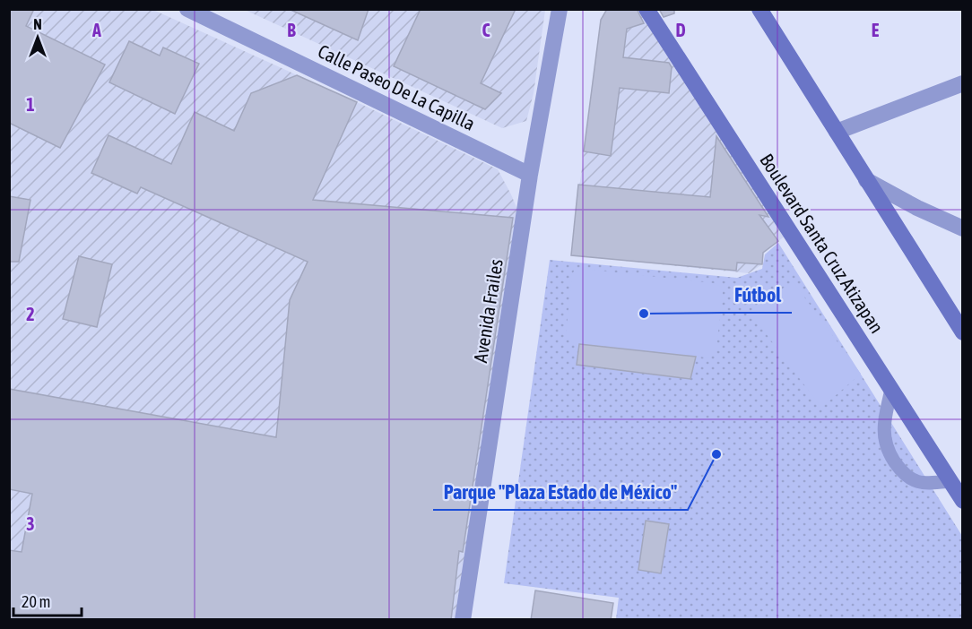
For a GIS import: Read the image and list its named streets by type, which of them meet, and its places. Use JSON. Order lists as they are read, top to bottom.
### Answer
{
  "streets": {
    "main road": ["Boulevard Santa Cruz Atizapan"],
    "street": ["Calle Paseo De La Capilla", "Avenida Frailes"]
  },
  "crossings": [
    ["Calle Paseo De La Capilla", "Avenida Frailes"]
  ],
  "places": ["Fútbol", "Parque \"Plaza Estado de México\""],
  "scale_bar": "20 m",
  "north": "top",
  "grid": {
    "columns": [
      "A",
      "B",
      "C",
      "D",
      "E"
    ],
    "rows": ["1", "2", "3"]
  }
}
